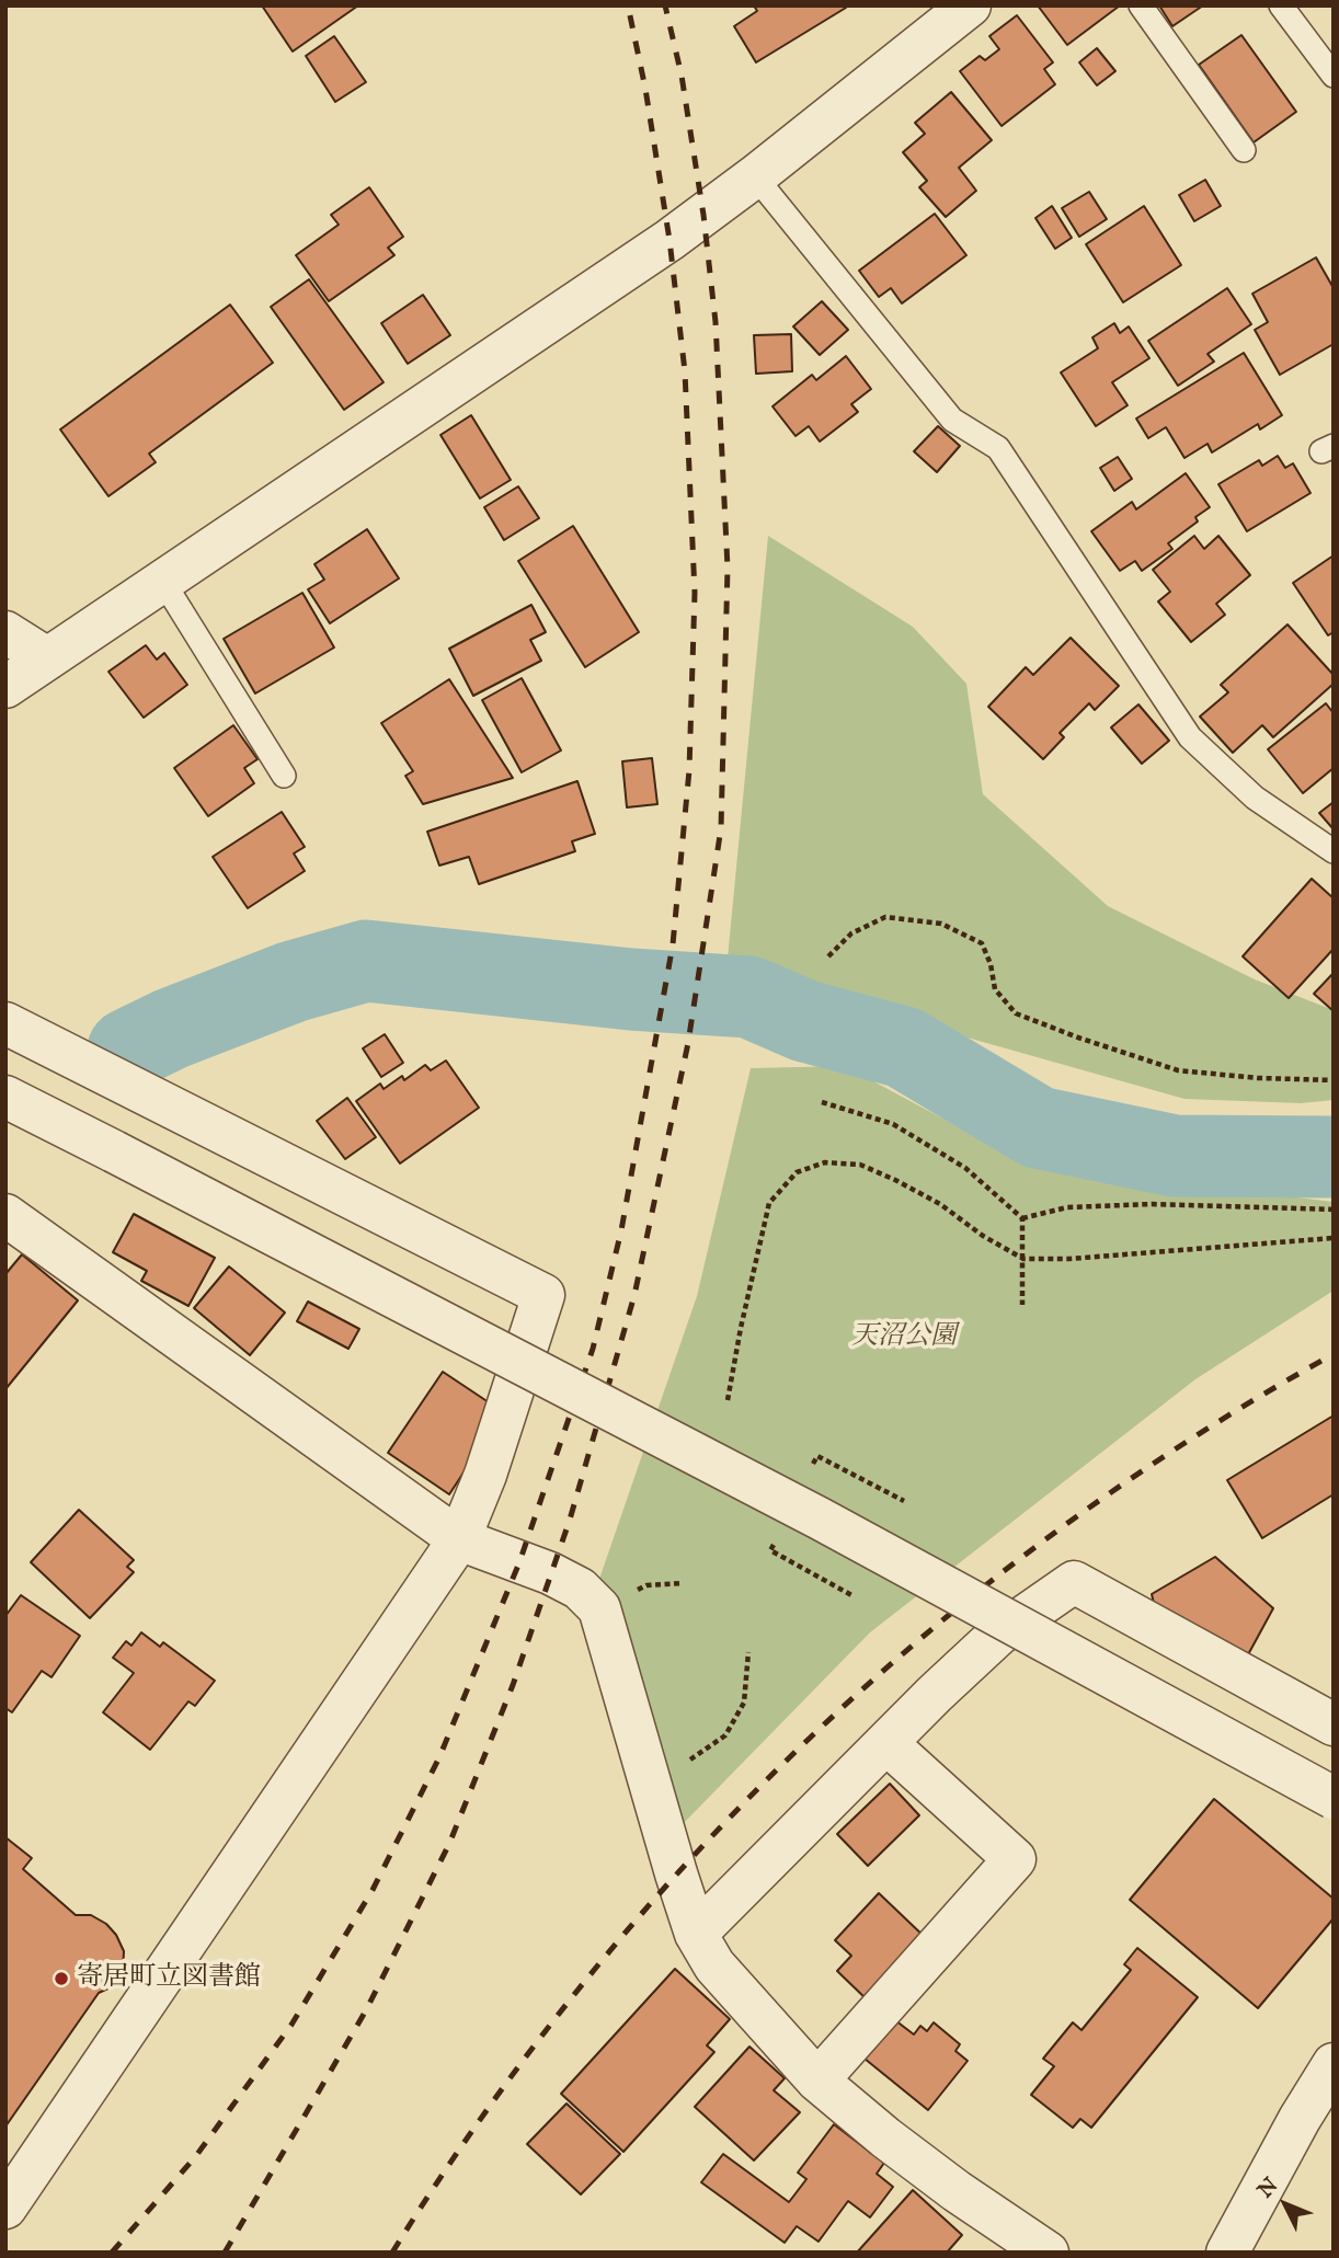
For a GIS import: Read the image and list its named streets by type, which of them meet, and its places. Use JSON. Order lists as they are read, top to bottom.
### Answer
{
  "parks": ["天沼公園"],
  "places": ["寄居町立図書館"],
  "north": "top left"
}
